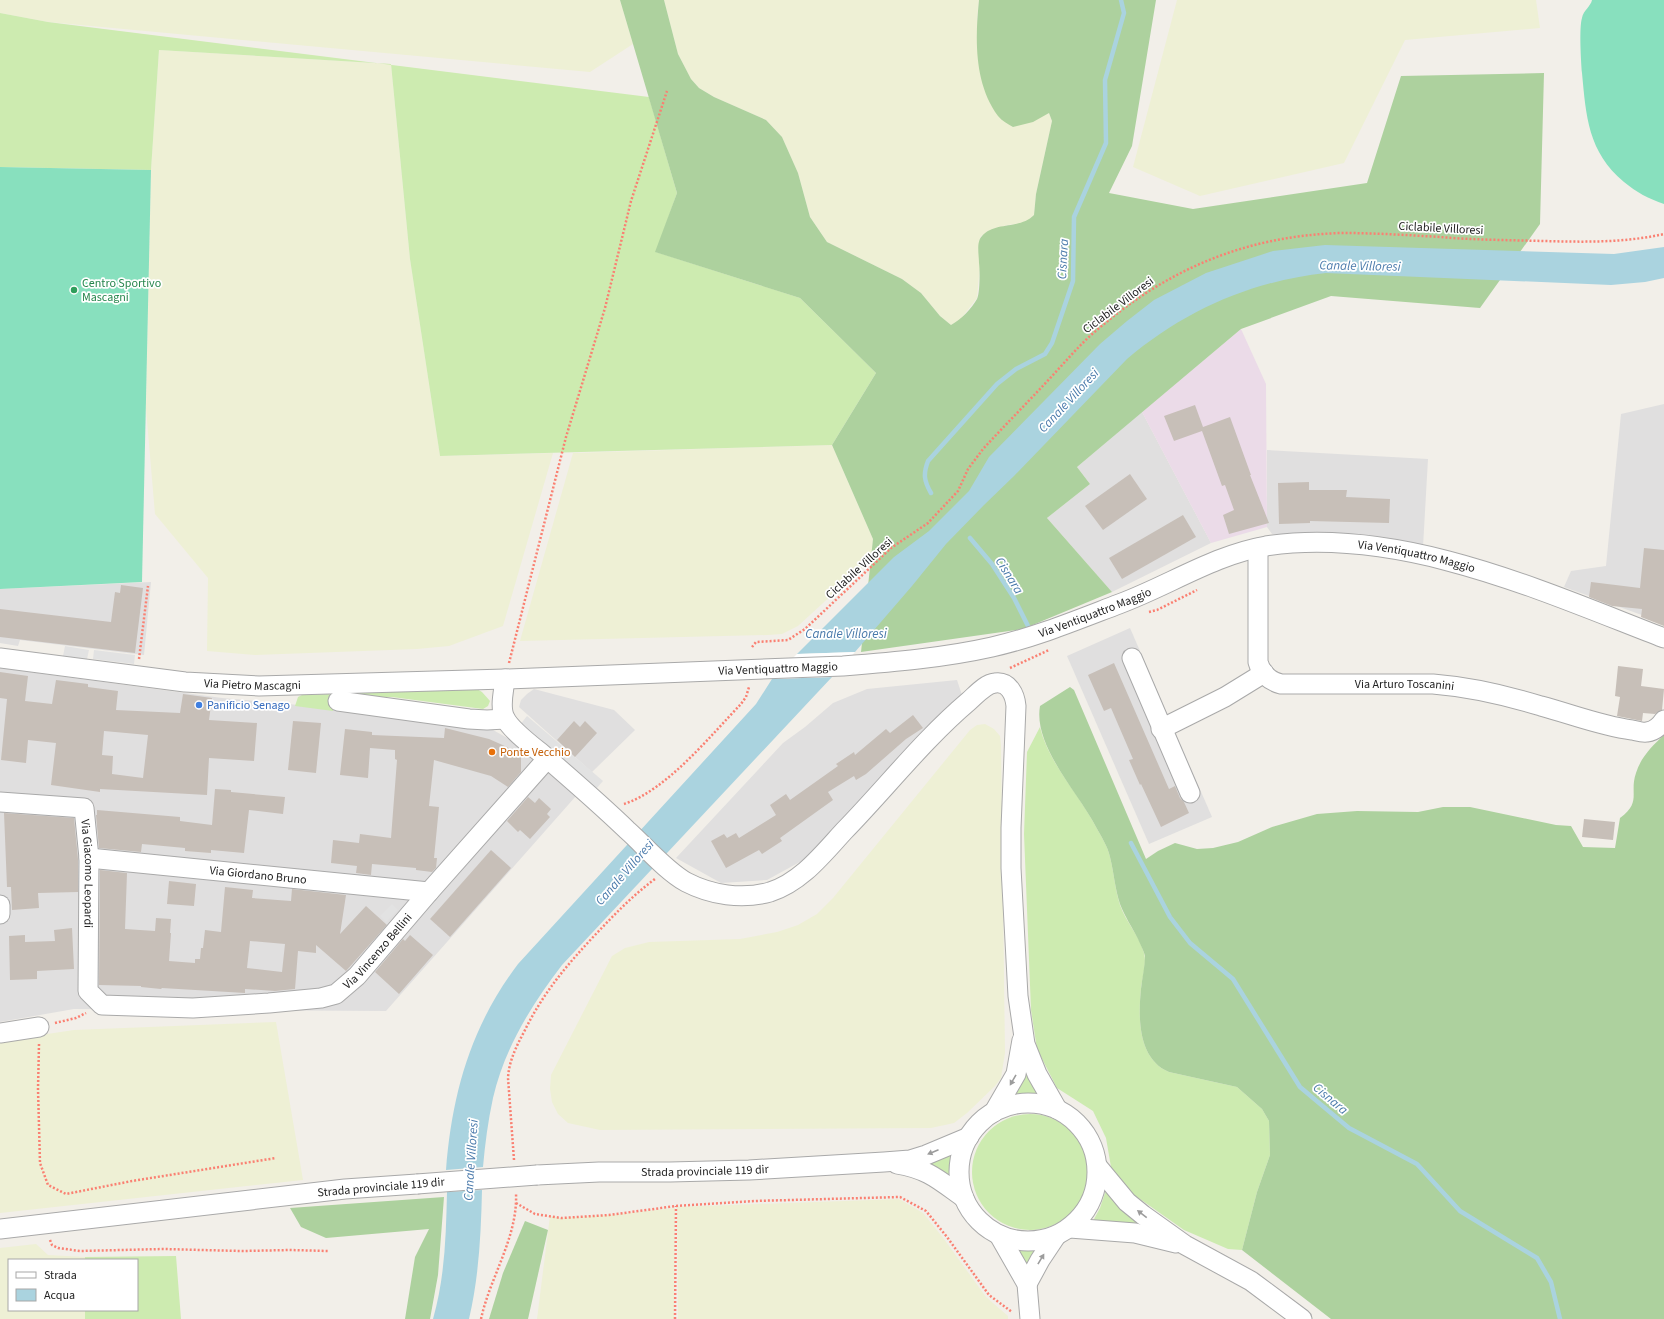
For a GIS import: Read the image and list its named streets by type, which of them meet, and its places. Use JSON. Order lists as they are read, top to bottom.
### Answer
{
  "streets": {
    "street": [
      "Via Ventiquattro Maggio",
      "Via Pietro Mascagni",
      "Via Arturo Toscanini",
      "Via Giacomo Leopardi",
      "Via Giordano Bruno",
      "Via Vincenzo Bellini",
      "Strada provinciale 119 dir"
    ],
    "path": ["Ciclabile Villoresi"]
  },
  "crossings": [
    ["Via Ventiquattro Maggio", "Via Pietro Mascagni"],
    ["Via Giacomo Leopardi", "Via Giordano Bruno"],
    ["Via Giacomo Leopardi", "Via Vincenzo Bellini"],
    ["Via Giordano Bruno", "Via Vincenzo Bellini"]
  ],
  "water": ["Cisnara", "Canale Villoresi"],
  "places": ["Centro Sportivo Mascagni", "Panificio Senago", "Ponte Vecchio"],
  "legend": ["Strada", "Acqua"]
}
